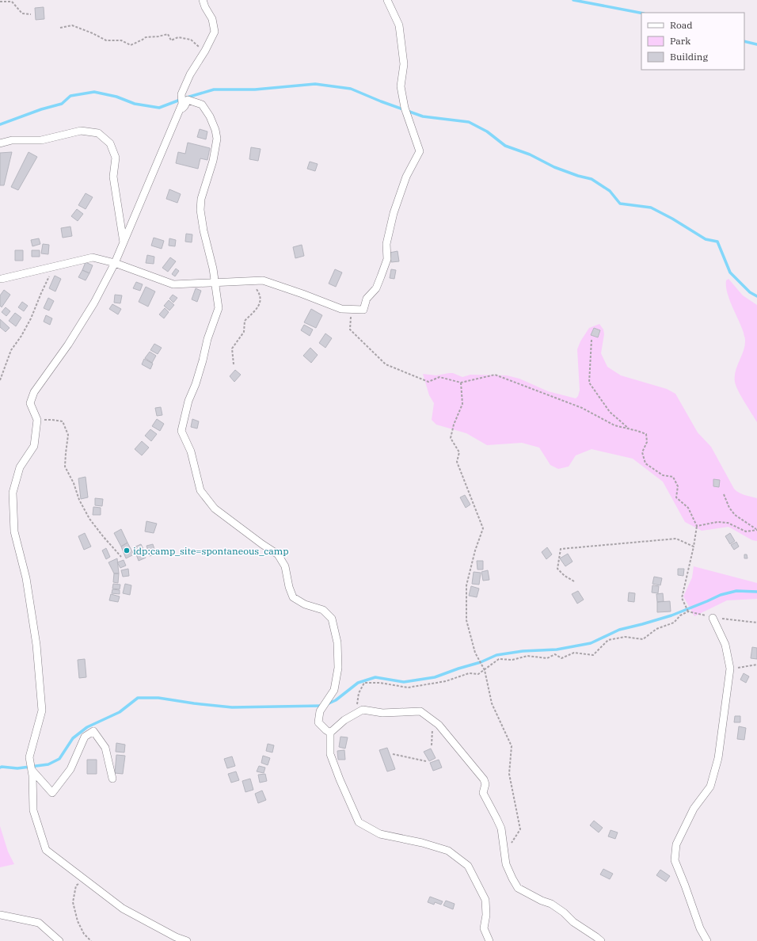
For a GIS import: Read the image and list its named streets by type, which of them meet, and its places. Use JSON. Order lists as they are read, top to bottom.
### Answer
{
  "places": ["idp:camp_site=spontaneous_camp"],
  "legend": ["Road", "Park", "Building"]
}
